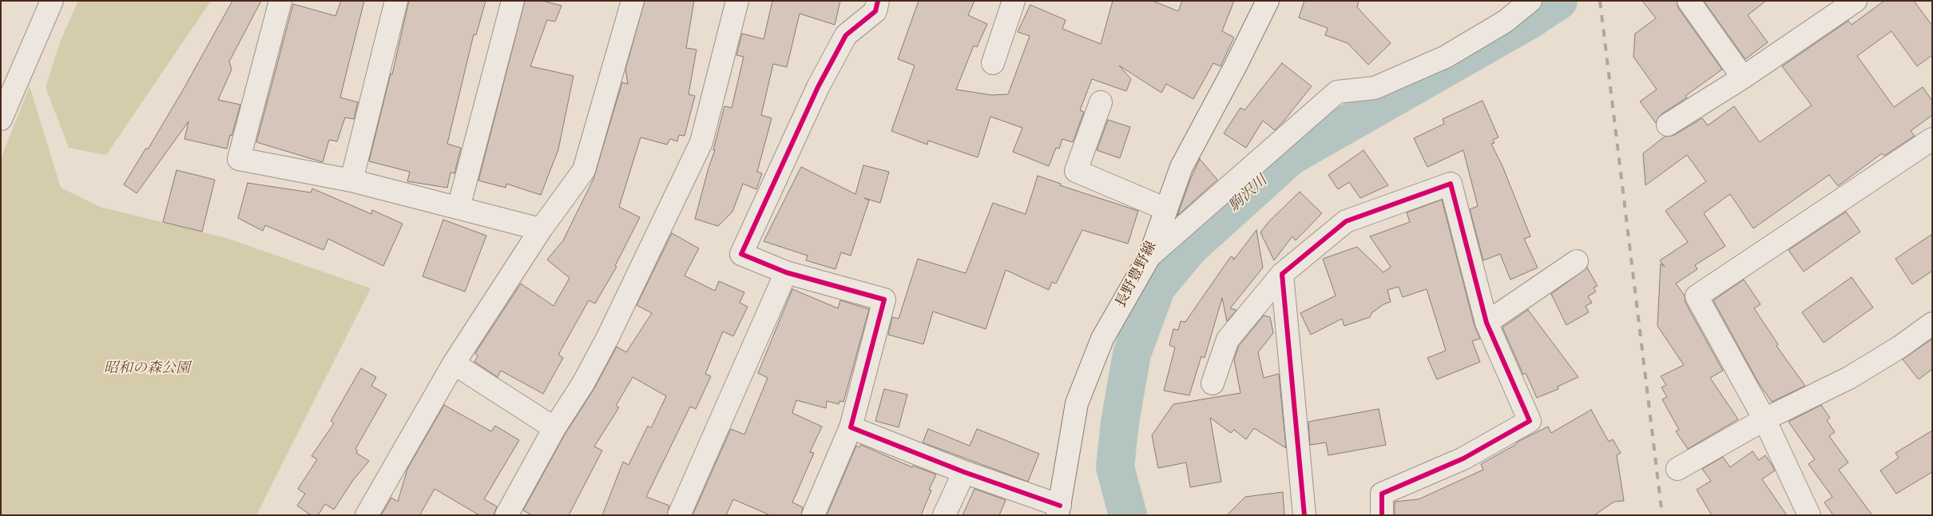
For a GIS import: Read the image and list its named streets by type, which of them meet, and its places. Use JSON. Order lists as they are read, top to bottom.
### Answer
{
  "streets": {
    "street": ["長野豊野線"]
  },
  "water": ["駒沢川"],
  "parks": ["昭和の森公園"]
}
